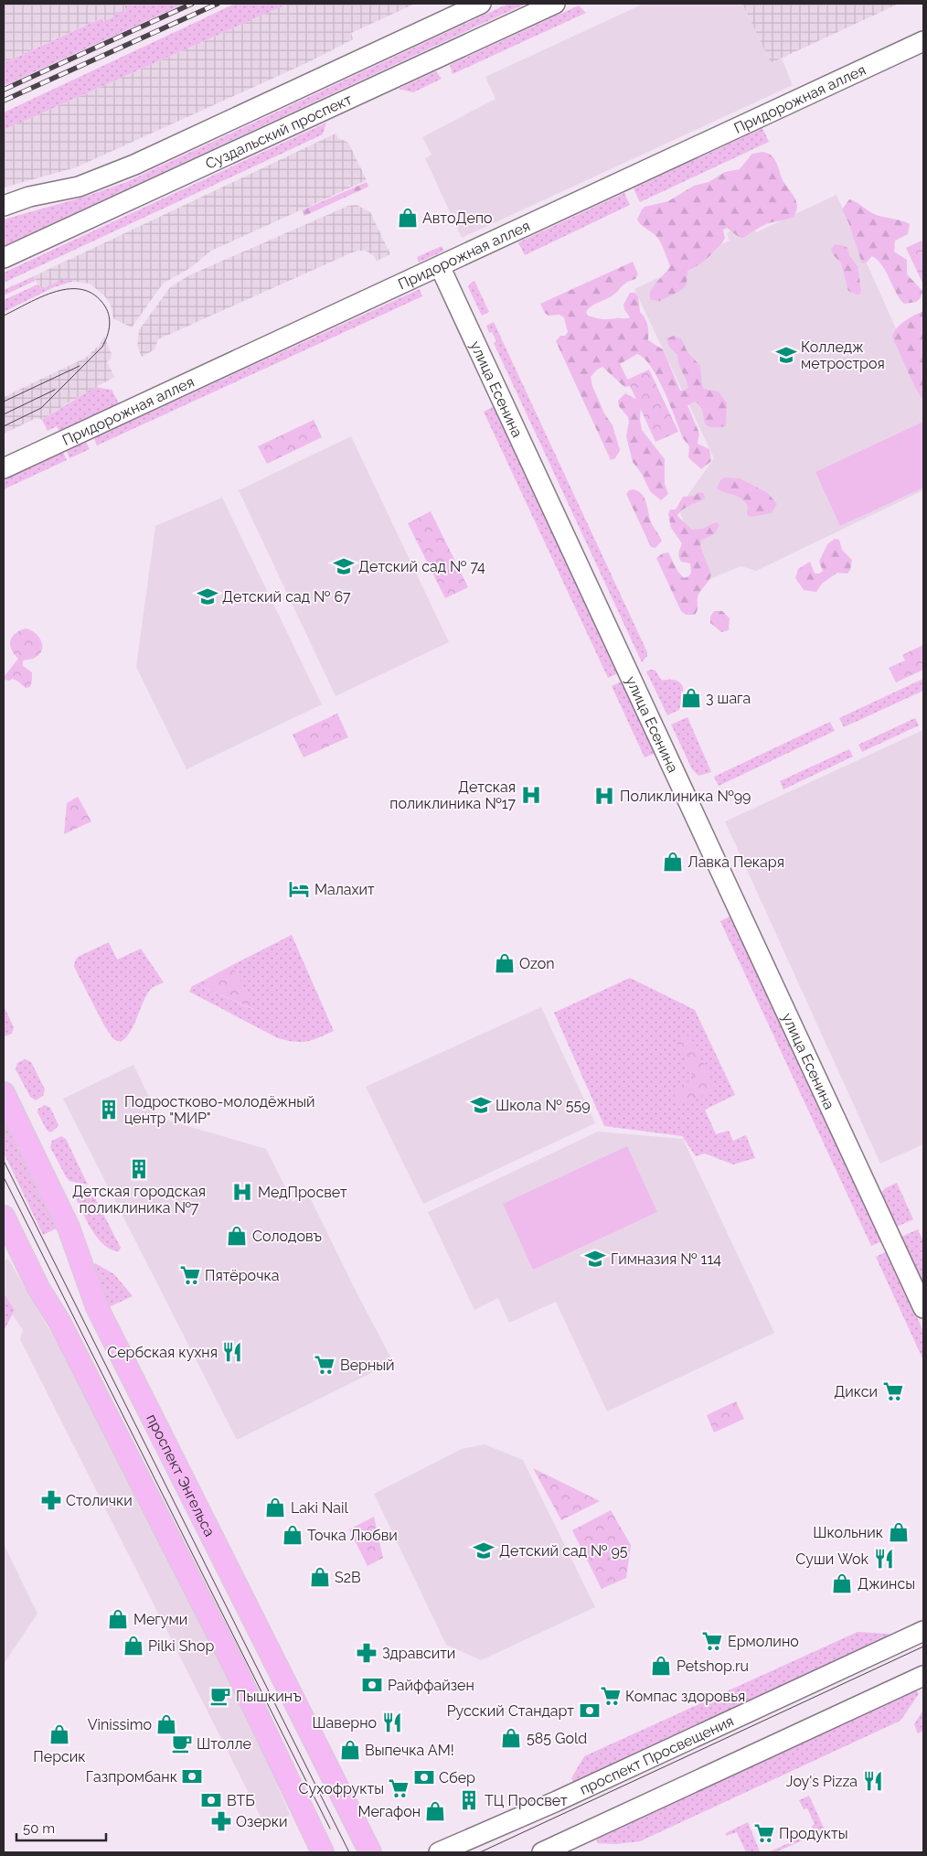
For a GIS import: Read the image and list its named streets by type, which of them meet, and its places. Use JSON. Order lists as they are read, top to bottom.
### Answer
{
  "streets": {
    "main road": ["проспект Энгельса"],
    "street": [
      "Придорожная аллея",
      "Суздальский проспект",
      "улица Есенина",
      "проспект Просвещения"
    ]
  },
  "crossings": [
    ["Придорожная аллея", "улица Есенина"]
  ],
  "places": {
    "shop": [
      "АвтоДепо",
      "3 шага",
      "Лавка Пекаря",
      "Ozon",
      "Солодовъ",
      "Laki Nail",
      "Школьник",
      "Точка Любви",
      "S2B",
      "Джинсы",
      "Мегуми",
      "Pilki Shop",
      "Petshop.ru",
      "Vinissimo",
      "Персик",
      "585 Gold",
      "Выпечка АМ!",
      "Мегафон"
    ],
    "school or university": [
      "Колледж метростроя",
      "Детский сад № 74",
      "Детский сад № 67",
      "Школа № 559",
      "Гимназия № 114",
      "Детский сад № 95"
    ],
    "hospital": ["Детская поликлиника №17", "Поликлиника №99", "МедПросвет"],
    "hotel": ["Малахит"],
    "building": ["Подростково-молодёжный центр \"МИР\"", "Детская городская поликлиника №7", "ТЦ Просвет"],
    "supermarket": [
      "Пятёрочка",
      "Верный",
      "Дикси",
      "Ермолино",
      "Компас здоровья",
      "Сухофрукты",
      "Продукты"
    ],
    "restaurant": [
      "Сербская кухня",
      "Суши Wok",
      "Шаверно",
      "Joy's Pizza"
    ],
    "pharmacy": ["Столички", "Здравсити", "Озерки"],
    "bank": [
      "Райффайзен",
      "Русский Стандарт",
      "Газпромбанк",
      "Сбер",
      "ВТБ"
    ],
    "cafe": ["Пышкинъ", "Штолле"]
  },
  "scale_bar": "50 m"
}
